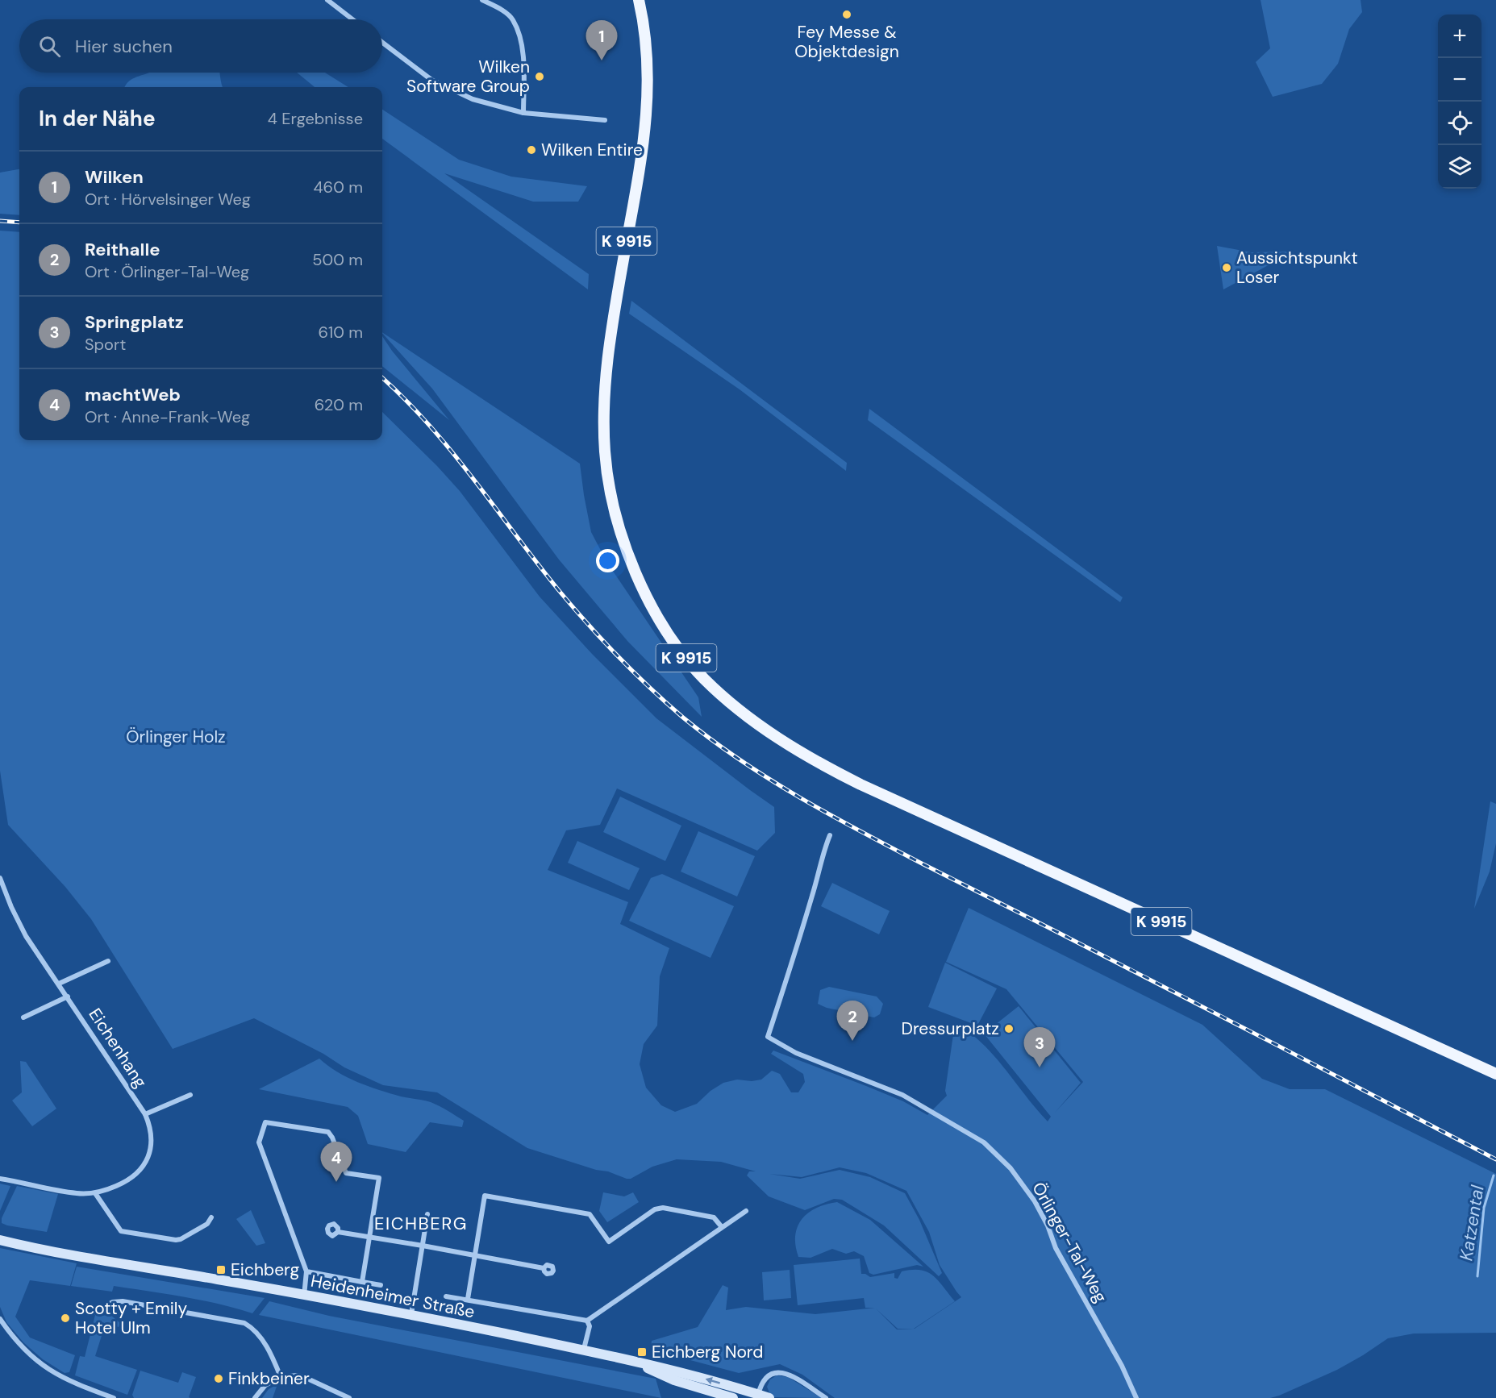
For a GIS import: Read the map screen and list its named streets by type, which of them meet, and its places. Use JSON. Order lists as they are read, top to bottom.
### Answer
{
  "streets": {
    "main road": ["K 9915", "Heidenheimer Straße"],
    "street": ["Eichenhang", "Örlinger-Tal-Weg"]
  },
  "districts": ["EICHBERG"],
  "water": ["Katzental"],
  "parks": ["Örlinger Holz"],
  "places": {
    "other": [
      "Fey Messe & Objektdesign",
      "Wilken Software Group",
      "Wilken Entire",
      "Aussichtspunkt Loser",
      "Dressurplatz",
      "Scotty + Emily Hotel Ulm",
      "Finkbeiner"
    ],
    "transit": ["Eichberg", "Eichberg Nord"]
  },
  "page": {
    "map_buttons": ["+", "−"],
    "search": "Hier suchen",
    "pins": [
      "1",
      "2",
      "3",
      "4"
    ],
    "heading": ["In der Nähe", "4 Ergebnisse"],
    "list": [
      {
        "mark": "1",
        "name": "Wilken",
        "note": "Ort · Hörvelsinger Weg",
        "value": "460 m"
      },
      {
        "mark": "2",
        "name": "Reithalle",
        "note": "Ort · Örlinger-Tal-Weg",
        "value": "500 m"
      },
      {
        "mark": "3",
        "name": "Springplatz",
        "note": "Sport",
        "value": "610 m"
      },
      {
        "mark": "4",
        "name": "machtWeb",
        "note": "Ort · Anne-Frank-Weg",
        "value": "620 m"
      }
    ]
  }
}
